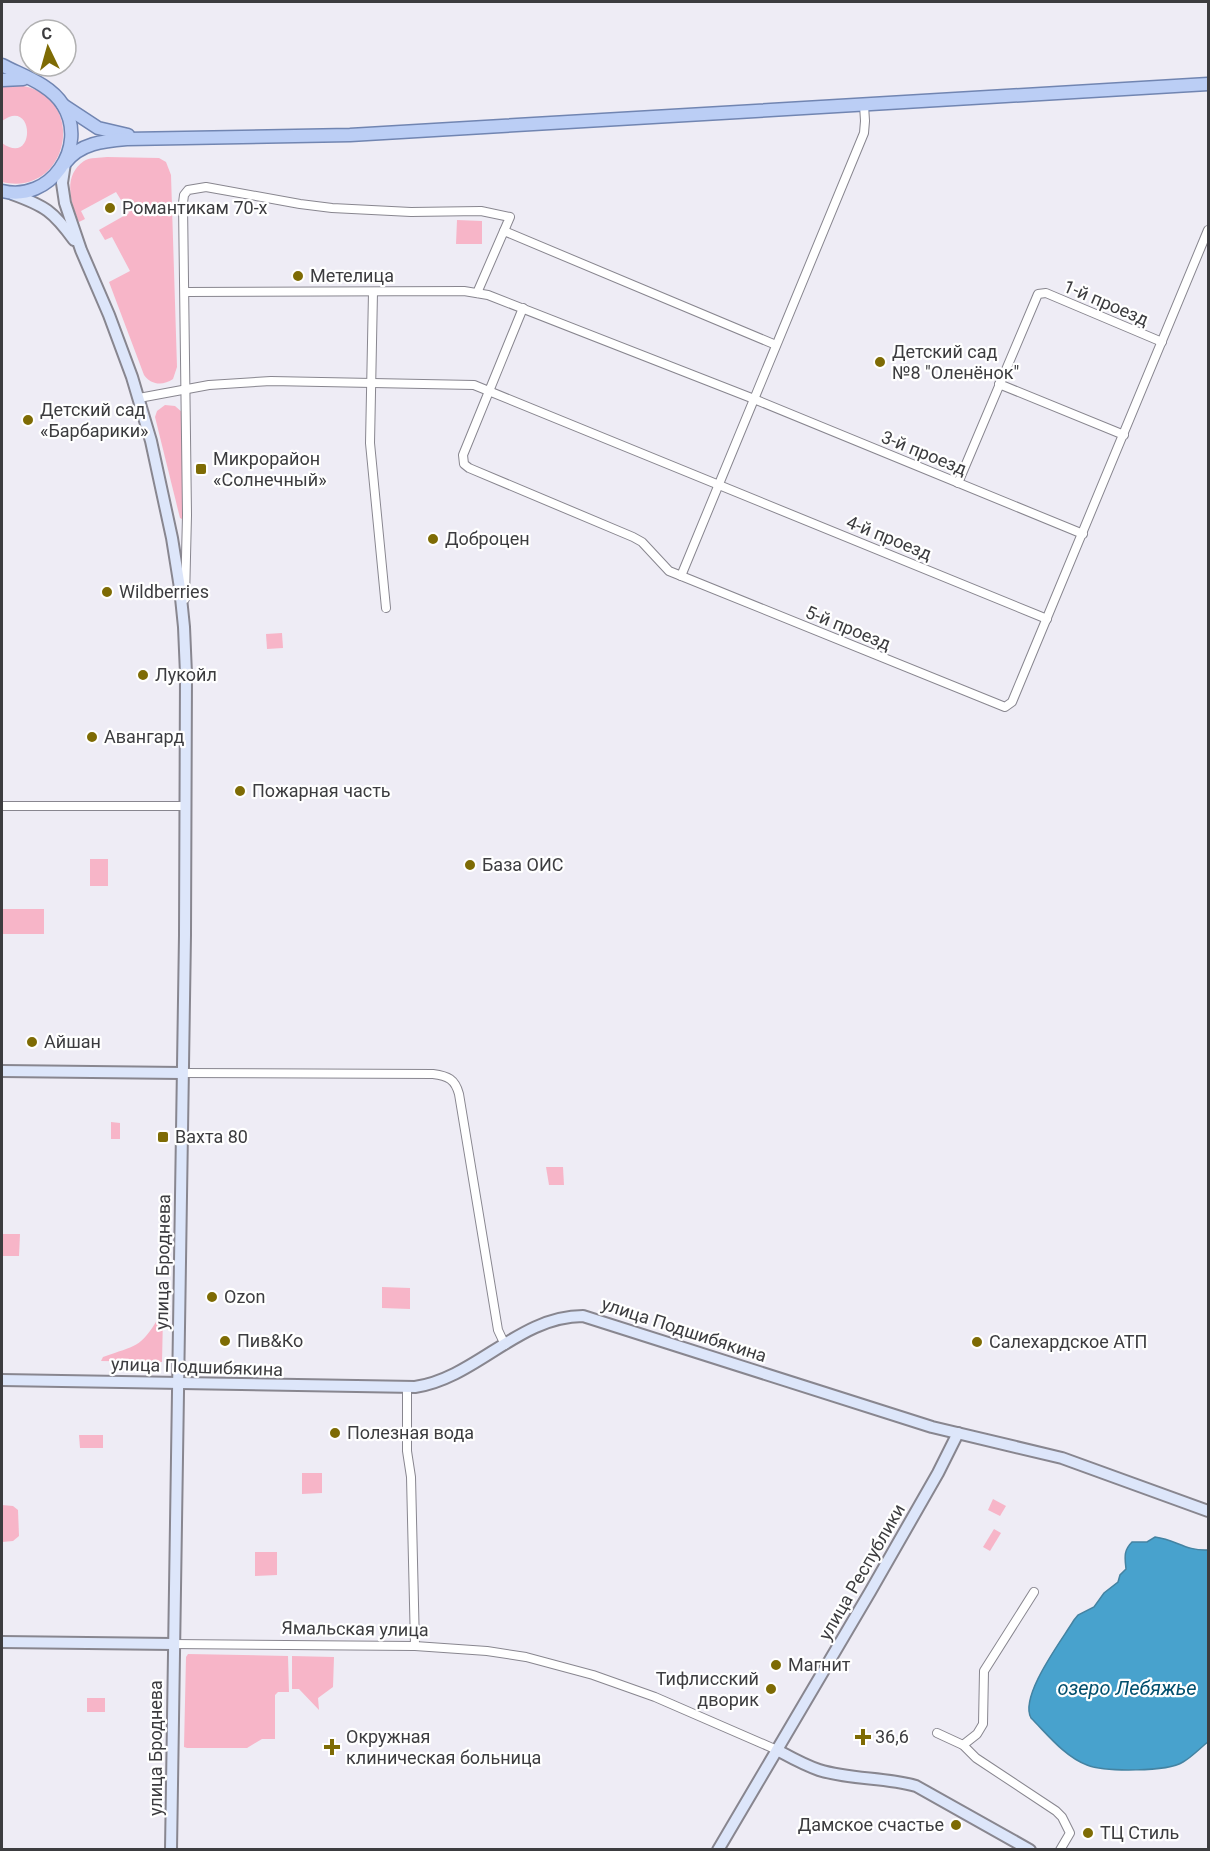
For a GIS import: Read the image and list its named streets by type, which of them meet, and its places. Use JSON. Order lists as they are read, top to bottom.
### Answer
{
  "streets": {
    "main road": [
      "улица Броднева",
      "улица Подшибякина",
      "улица Республики",
      "Ямальская улица"
    ],
    "street": [
      "1-й проезд",
      "3-й проезд",
      "4-й проезд",
      "5-й проезд"
    ]
  },
  "crossings": [
    ["4-й проезд", "5-й проезд"],
    ["4-й проезд", "улица Броднева"],
    ["улица Броднева", "улица Подшибякина"],
    ["улица Броднева", "Ямальская улица"],
    ["улица Подшибякина", "улица Республики"],
    ["улица Республики", "Ямальская улица"]
  ],
  "water": ["озеро Лебяжье"],
  "places": {
    "other": [
      "Романтикам 70-х",
      "Метелица",
      "Детский сад №8 \"Оленёнок\"",
      "Детский сад «Барбарики»",
      "Доброцен",
      "Wildberries",
      "Лукойл",
      "Авангард",
      "Пожарная часть",
      "База ОИС",
      "Айшан",
      "Ozon",
      "Пив&Ко",
      "Салехардское АТП",
      "Полезная вода",
      "Магнит",
      "Тифлисский дворик",
      "Дамское счастье",
      "ТЦ Стиль"
    ],
    "transit": ["Микрорайон «Солнечный»", "Вахта 80"],
    "health": ["36,6", "Окружная клиническая больница"]
  },
  "north": "top"
}
